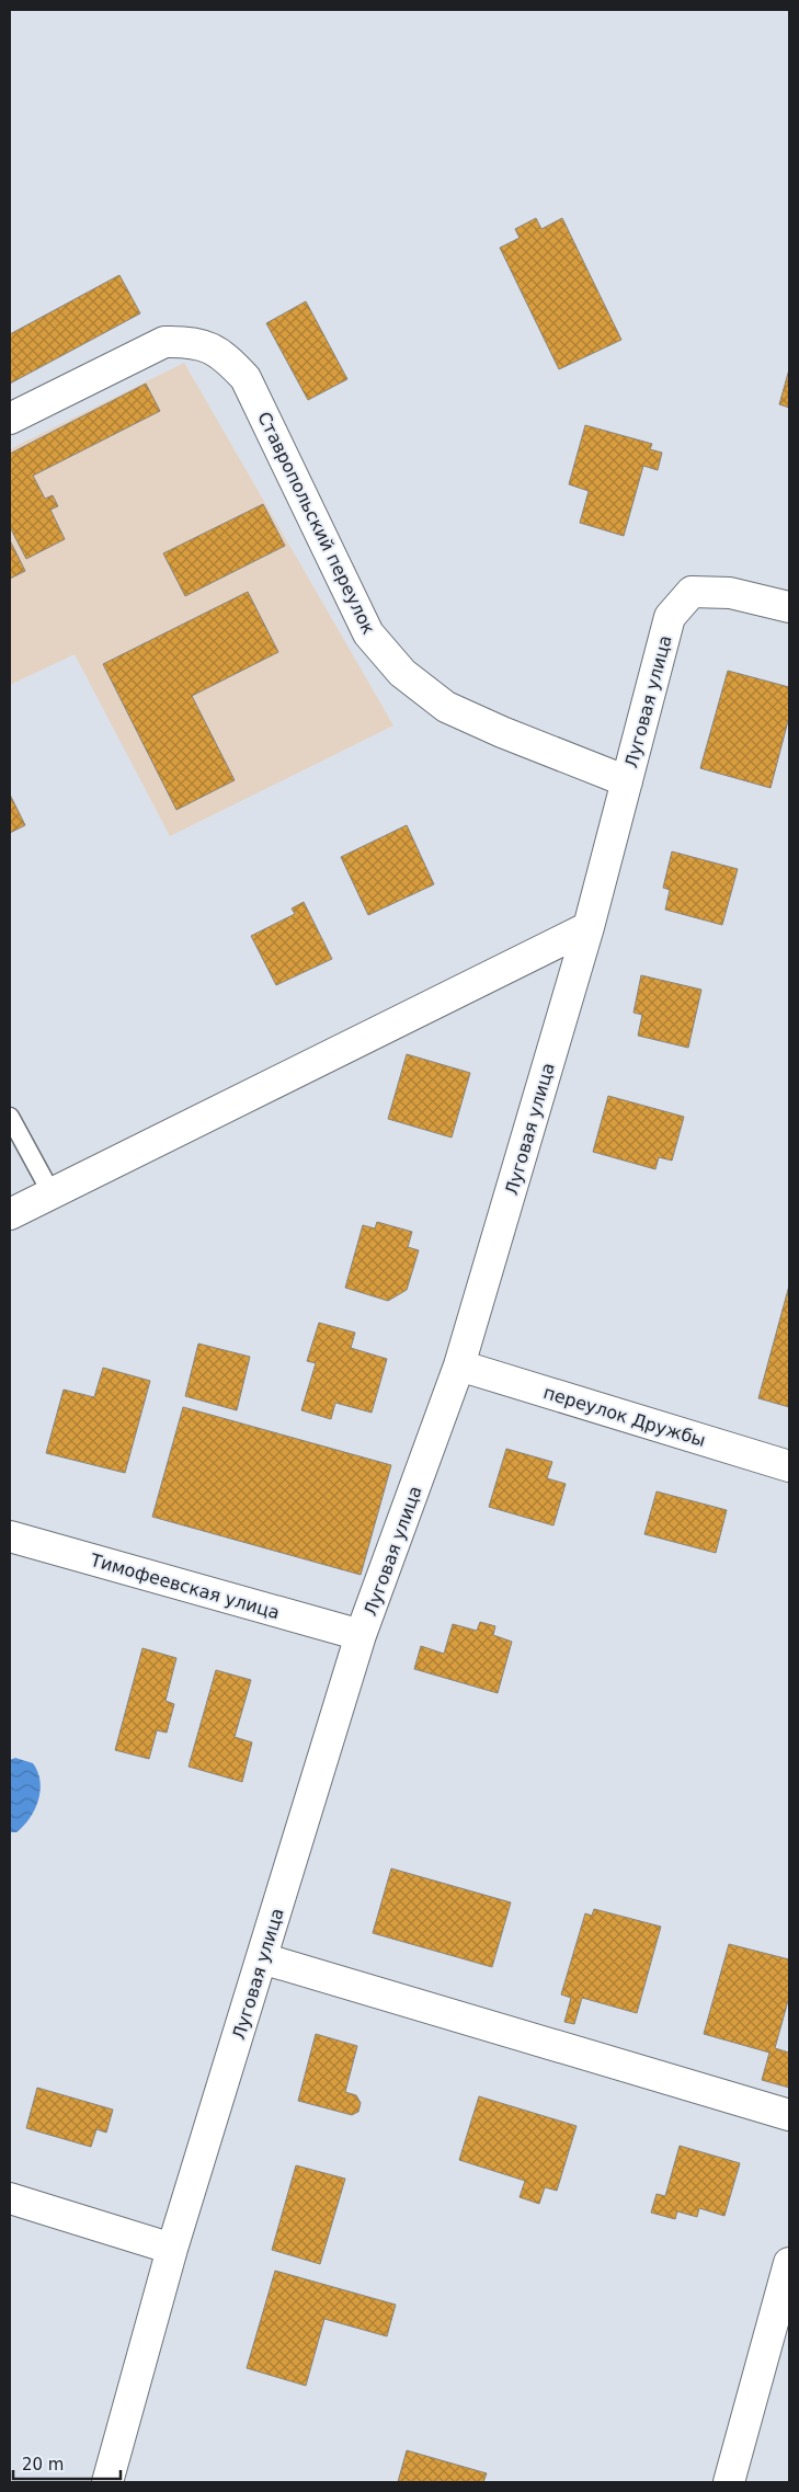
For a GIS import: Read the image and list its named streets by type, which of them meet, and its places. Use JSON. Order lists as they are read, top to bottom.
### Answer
{
  "streets": {
    "street": [
      "Ставропольский переулок",
      "Луговая улица",
      "переулок Дружбы",
      "Тимофеевская улица"
    ]
  },
  "crossings": [
    ["Ставропольский переулок", "Луговая улица"],
    ["Луговая улица", "переулок Дружбы"],
    ["Луговая улица", "Тимофеевская улица"]
  ],
  "scale_bar": "20 m"
}
